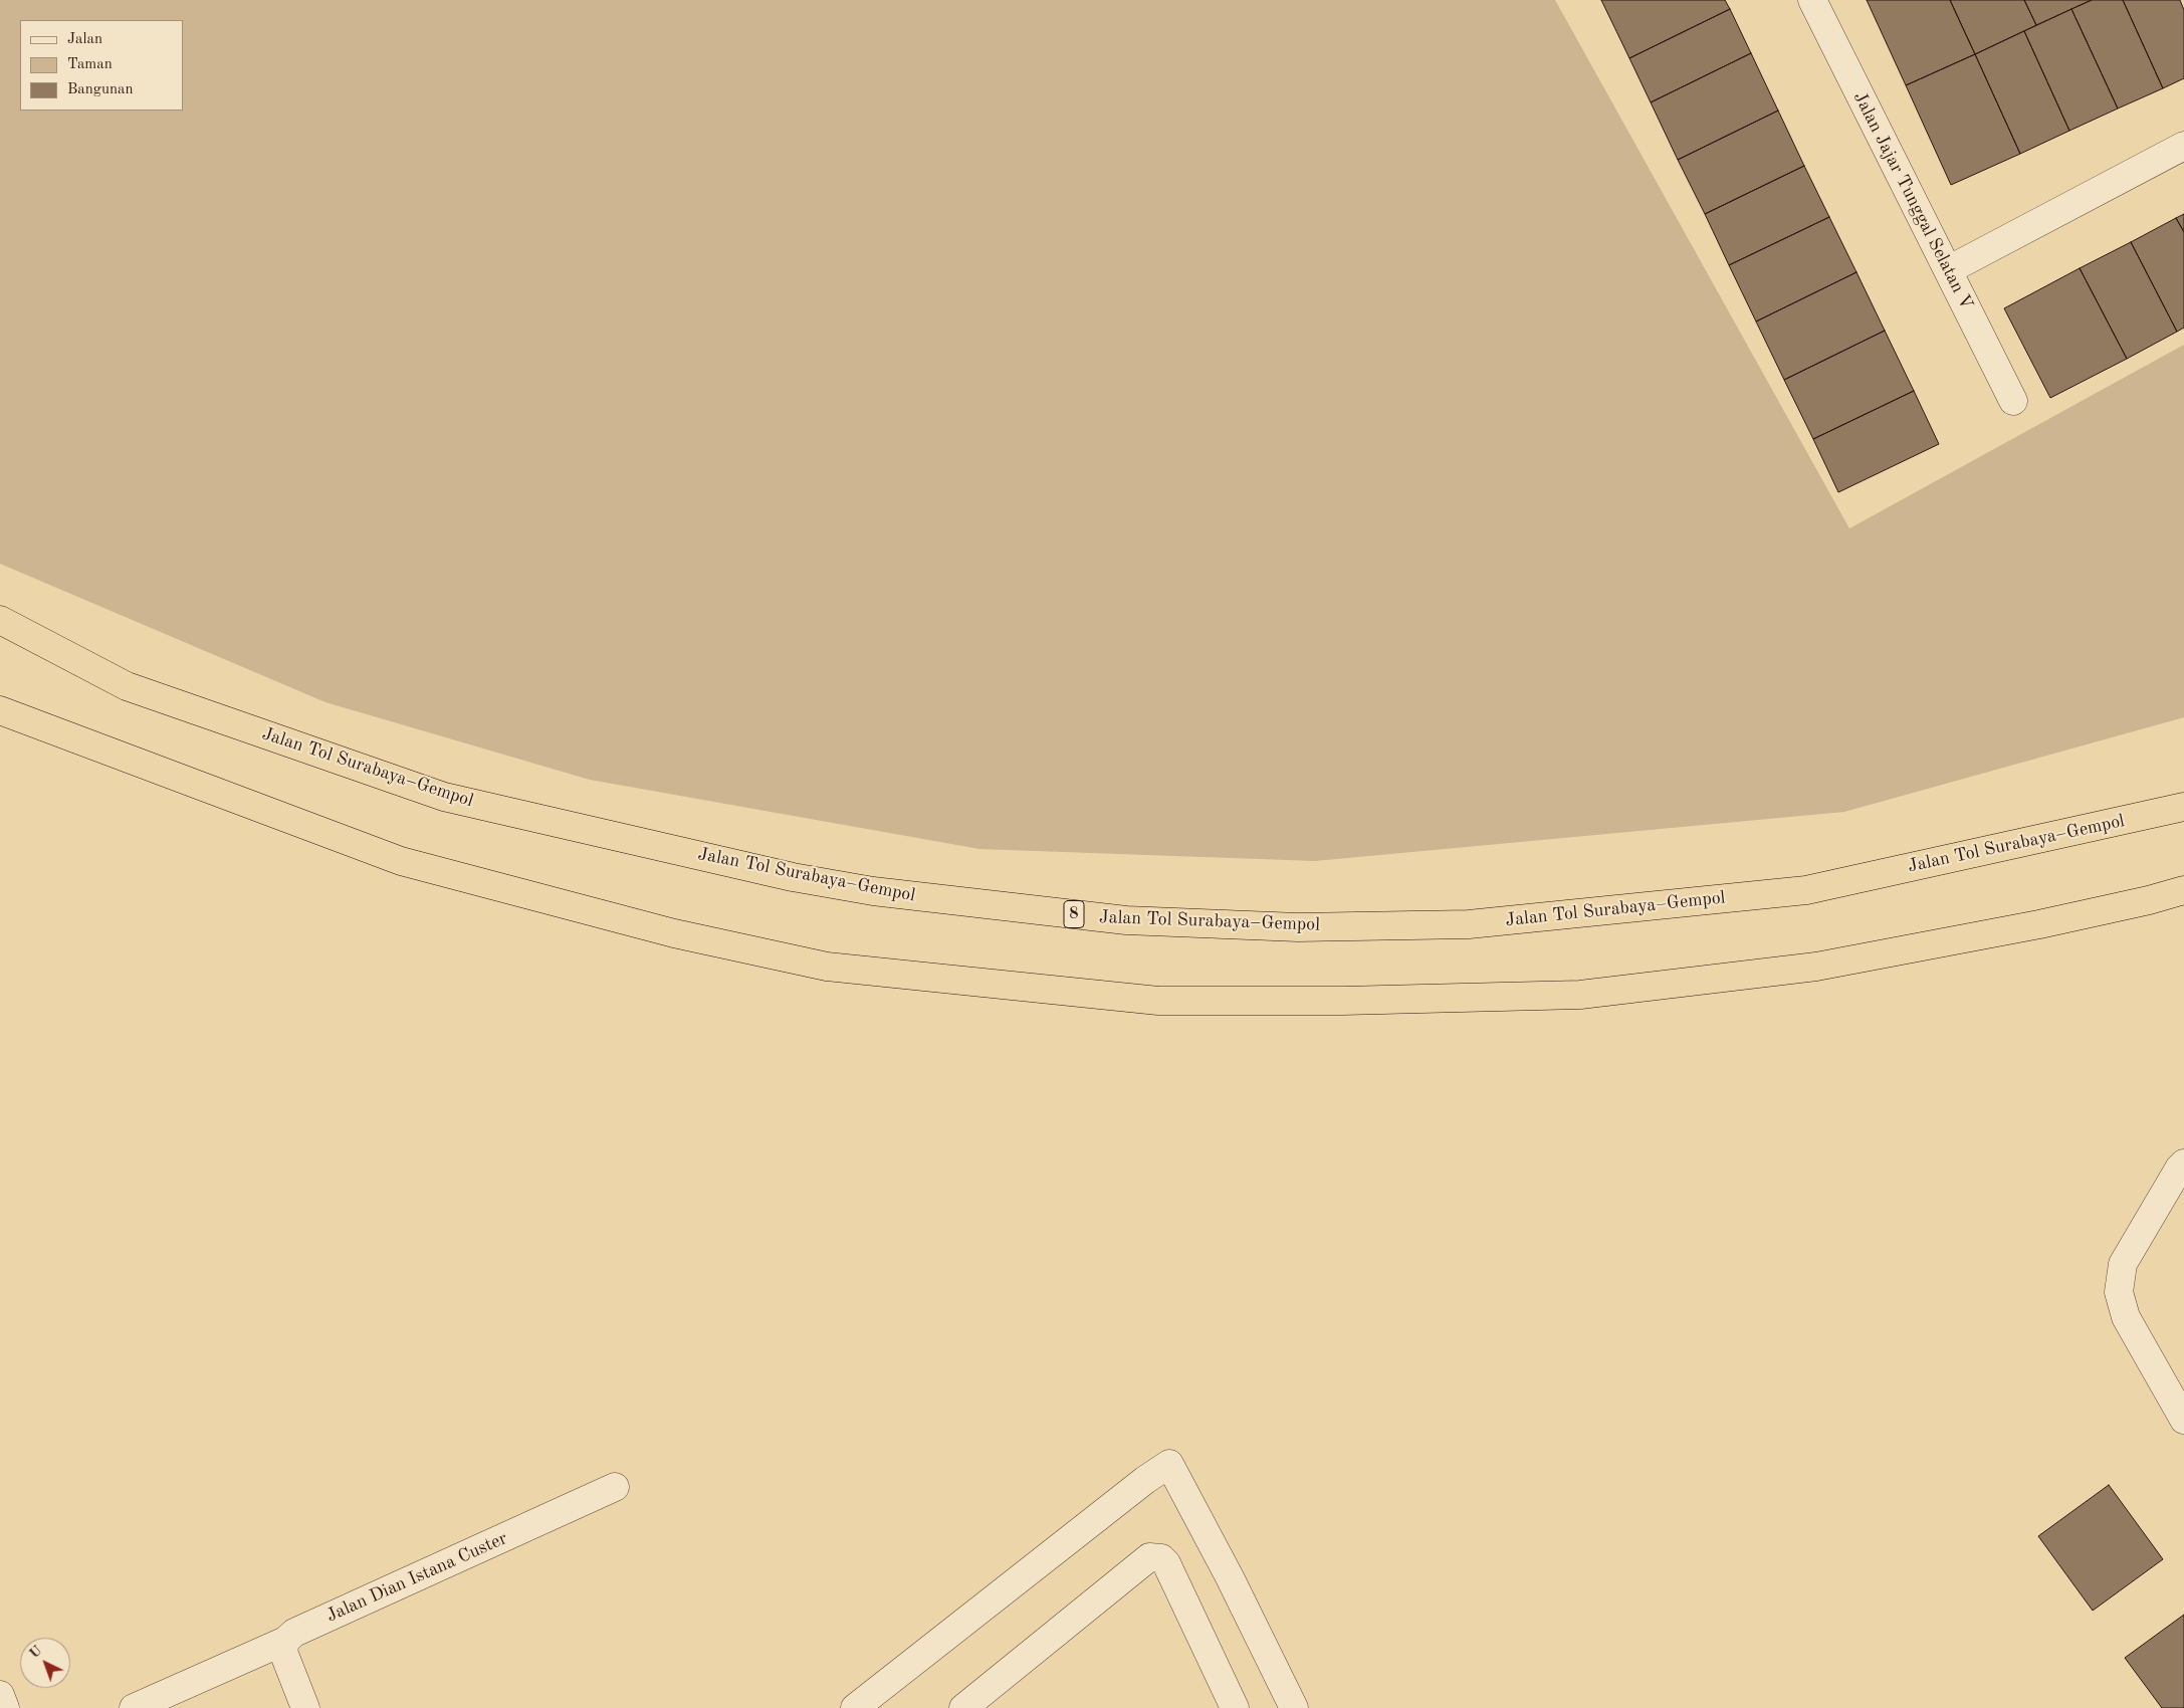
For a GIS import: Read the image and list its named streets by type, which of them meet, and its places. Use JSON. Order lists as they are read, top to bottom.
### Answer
{
  "streets": {
    "highway": ["Jalan Tol Surabaya–Gempol", "8"],
    "street": ["Jalan Jajar Tunggal Selatan V", "Jalan Dian Istana Custer"]
  },
  "legend": ["Jalan", "Taman", "Bangunan"],
  "north": "top left"
}
